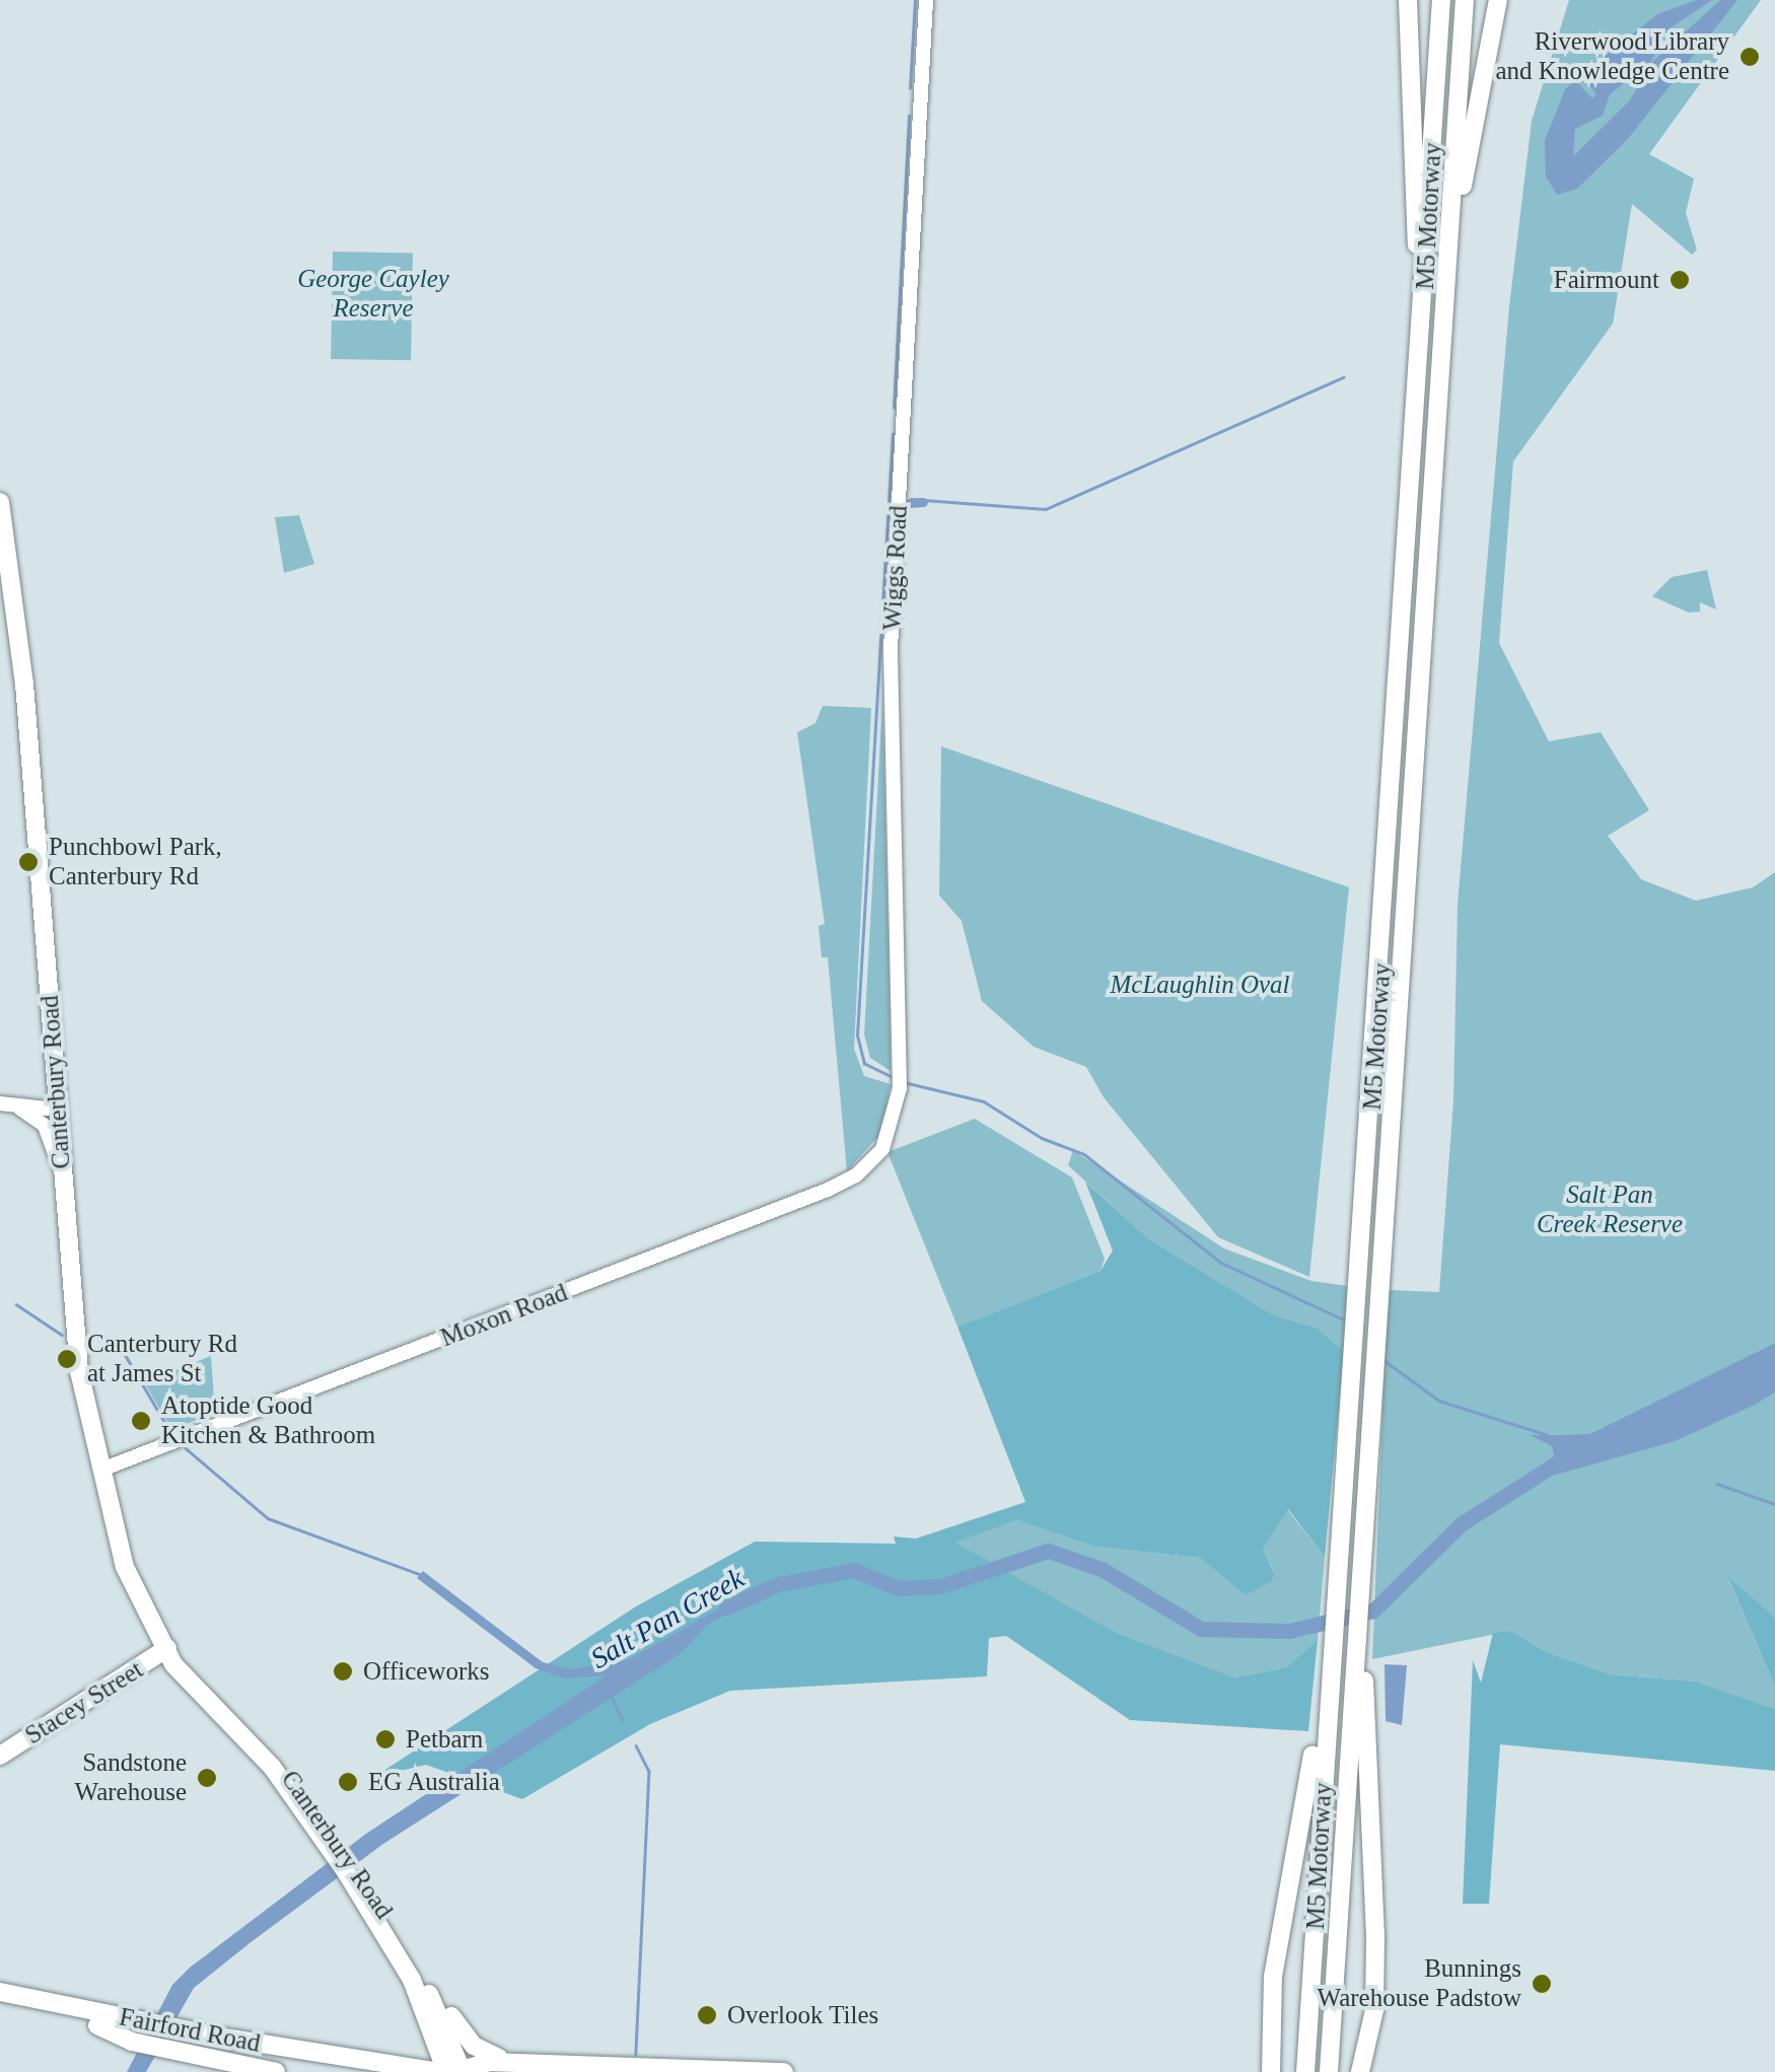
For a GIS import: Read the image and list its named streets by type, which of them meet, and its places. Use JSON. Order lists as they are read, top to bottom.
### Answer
{
  "streets": {
    "highway": [
      "M5 Motorway",
      "Canterbury Road",
      "Stacey Street",
      "Fairford Road"
    ],
    "main road": ["Wiggs Road", "Moxon Road"]
  },
  "crossings": [
    ["Wiggs Road", "Moxon Road"],
    ["Canterbury Road", "Moxon Road"],
    ["Canterbury Road", "Stacey Street"],
    ["Canterbury Road", "Fairford Road"]
  ],
  "water": ["Salt Pan Creek"],
  "parks": ["George Cayley Reserve", "McLaughlin Oval", "Salt Pan Creek Reserve"],
  "places": [
    "Riverwood Library and Knowledge Centre",
    "Fairmount",
    "Punchbowl Park, Canterbury Rd",
    "Canterbury Rd at James St",
    "Atoptide Good Kitchen & Bathroom",
    "Officeworks",
    "Petbarn",
    "Sandstone Warehouse",
    "EG Australia",
    "Bunnings Warehouse Padstow",
    "Overlook Tiles"
  ]
}
